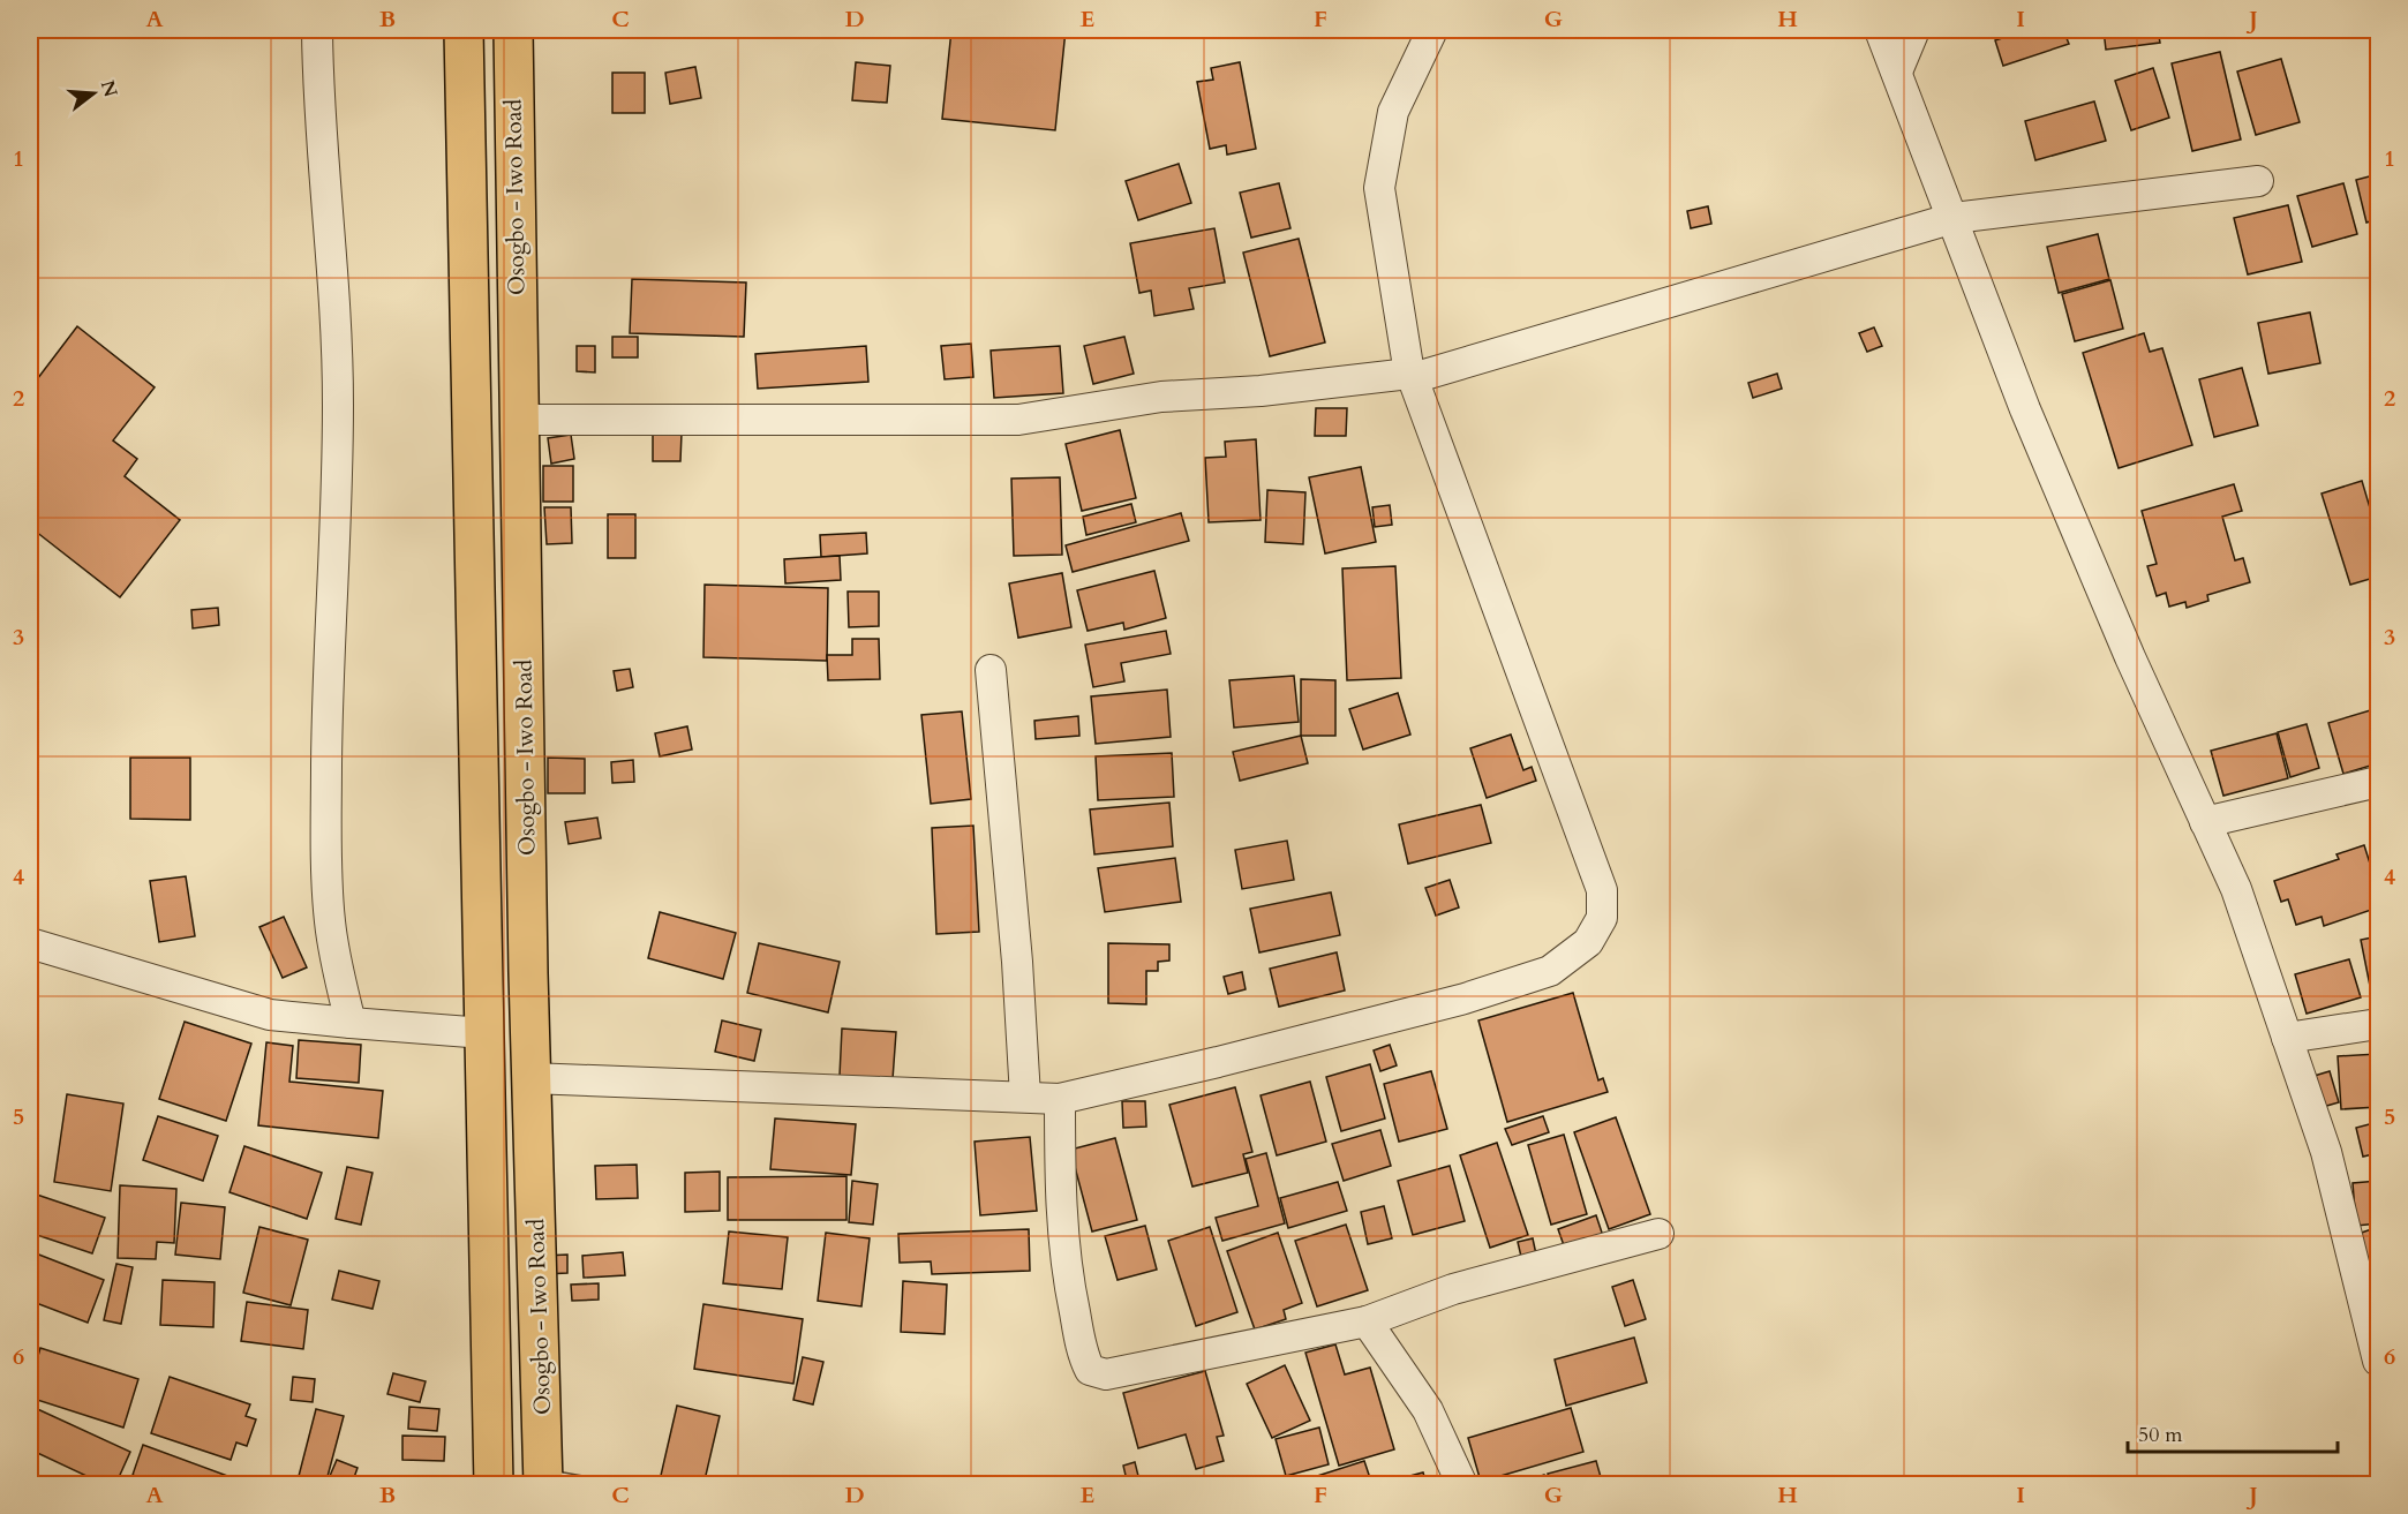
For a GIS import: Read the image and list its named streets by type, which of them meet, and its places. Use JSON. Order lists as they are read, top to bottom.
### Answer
{
  "streets": {
    "main road": ["Osogbo - Iwo Road"]
  },
  "scale_bar": "50 m",
  "north": "right",
  "grid": {
    "columns": [
      "A",
      "B",
      "C",
      "D",
      "E",
      "F",
      "G",
      "H",
      "I",
      "J"
    ],
    "rows": [
      "1",
      "2",
      "3",
      "4",
      "5",
      "6"
    ]
  }
}
